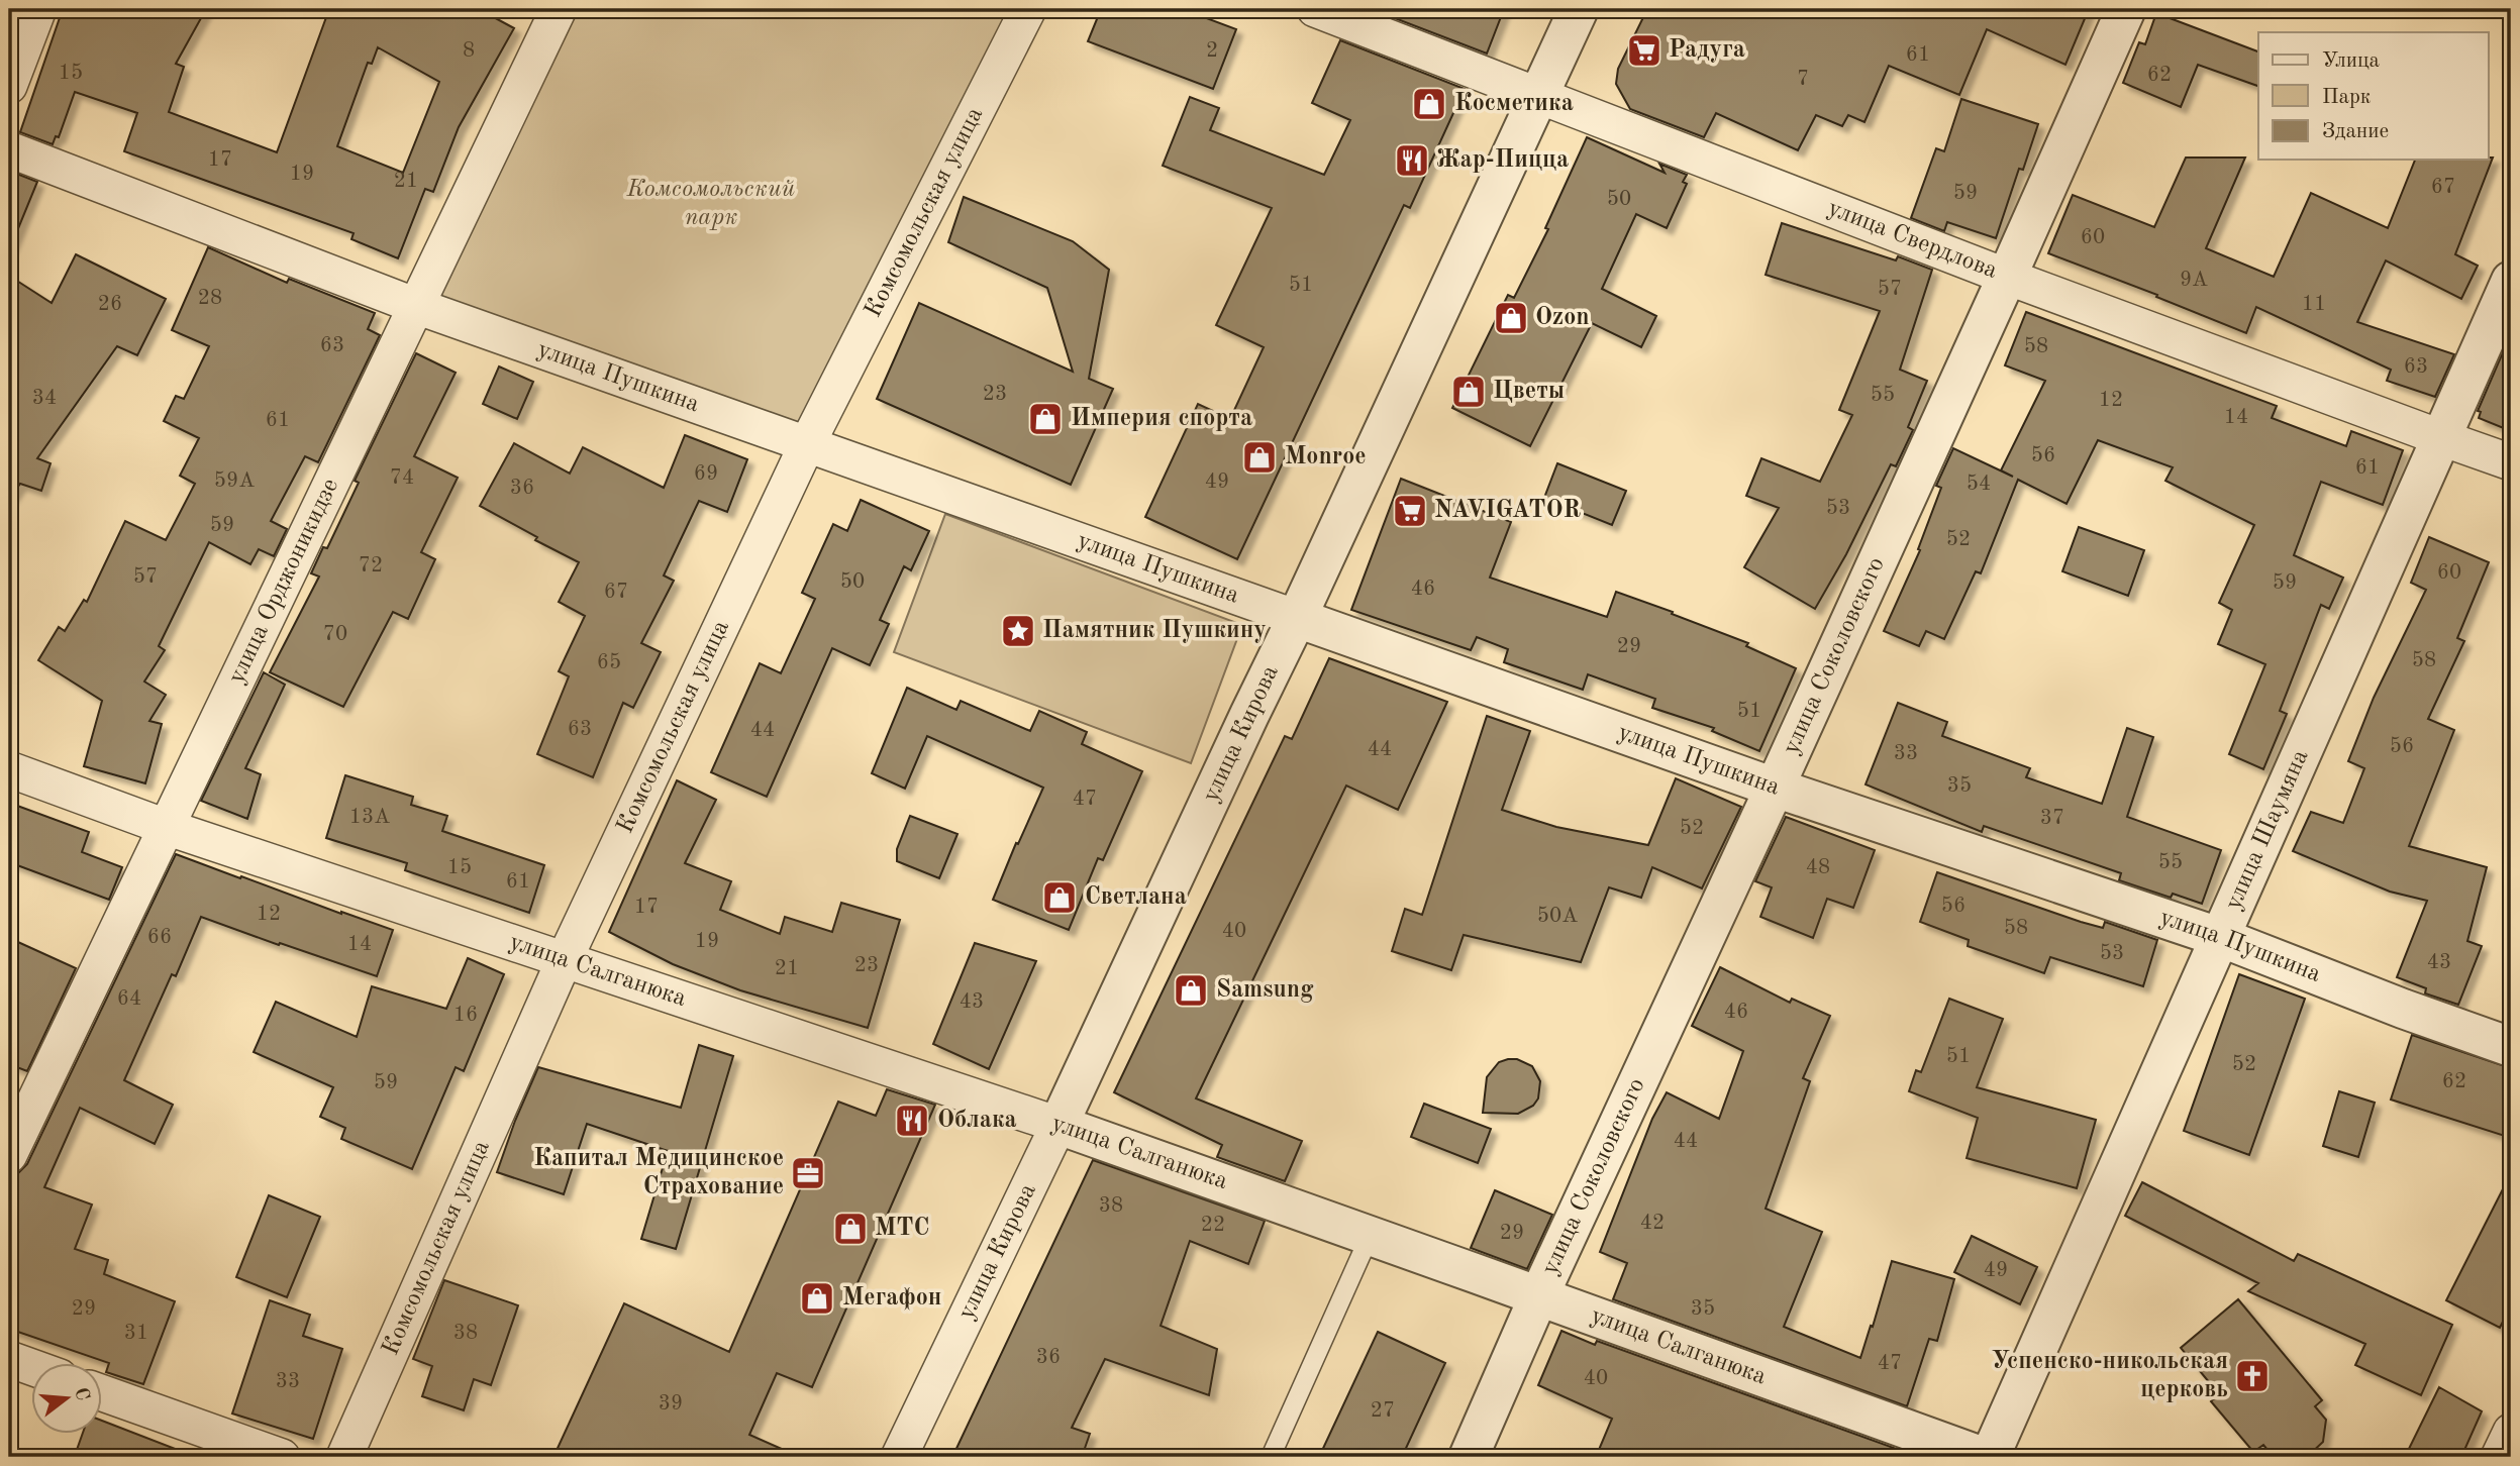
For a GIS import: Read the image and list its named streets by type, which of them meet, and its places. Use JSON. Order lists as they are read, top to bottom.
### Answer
{
  "streets": {
    "street": [
      "Комсомольская улица",
      "улица Свердлова",
      "улица Пушкина",
      "улица Орджоникидзе",
      "улица Соколовского",
      "улица Кирова",
      "улица Шаумяна",
      "улица Салганюка"
    ]
  },
  "crossings": [
    ["Комсомольская улица", "улица Пушкина"],
    ["Комсомольская улица", "улица Салганюка"],
    ["улица Свердлова", "улица Соколовского"],
    ["улица Свердлова", "улица Кирова"],
    ["улица Свердлова", "улица Шаумяна"],
    ["улица Пушкина", "улица Орджоникидзе"],
    ["улица Пушкина", "улица Соколовского"],
    ["улица Пушкина", "улица Кирова"],
    ["улица Пушкина", "улица Шаумяна"],
    ["улица Орджоникидзе", "улица Салганюка"],
    ["улица Соколовского", "улица Салганюка"],
    ["улица Кирова", "улица Салганюка"]
  ],
  "parks": ["Комсомольский парк"],
  "places": {
    "supermarket": ["Радуга", "NAVIGATOR"],
    "shop": [
      "Косметика",
      "Ozon",
      "Цветы",
      "Империя спорта",
      "Monroe",
      "Светлана",
      "Samsung",
      "МТС",
      "Мегафон"
    ],
    "restaurant": ["Жар-Пицца", "Облака"],
    "place": ["Памятник Пушкину"],
    "office": ["Капитал Медицинское Страхование"],
    "church": ["Успенско-никольская церковь"]
  },
  "house_numbers": [
    "8",
    "2",
    "61",
    "15",
    "62",
    "7",
    "17",
    "19",
    "21",
    "67",
    "59",
    "50",
    "60",
    "9А",
    "51",
    "57",
    "28",
    "26",
    "11",
    "63",
    "58",
    "63",
    "23",
    "55",
    "34",
    "12",
    "14",
    "61",
    "56",
    "61",
    "69",
    "74",
    "59А",
    "49",
    "54",
    "36",
    "53",
    "59",
    "52",
    "72",
    "60",
    "57",
    "50",
    "59",
    "46",
    "67",
    "70",
    "29",
    "58",
    "65",
    "51",
    "63",
    "44",
    "56",
    "44",
    "33",
    "35",
    "47",
    "13А",
    "37",
    "52",
    "55",
    "15",
    "48",
    "61",
    "56",
    "17",
    "12",
    "50А",
    "58",
    "40",
    "66",
    "19",
    "14",
    "53",
    "43",
    "23",
    "21",
    "64",
    "43",
    "46",
    "16",
    "51",
    "52",
    "62",
    "59",
    "44",
    "38",
    "42",
    "22",
    "29",
    "49",
    "29",
    "35",
    "31",
    "38",
    "36",
    "47",
    "40",
    "33",
    "39",
    "27"
  ],
  "legend": ["Улица", "Парк", "Здание"],
  "north": "right"
}
